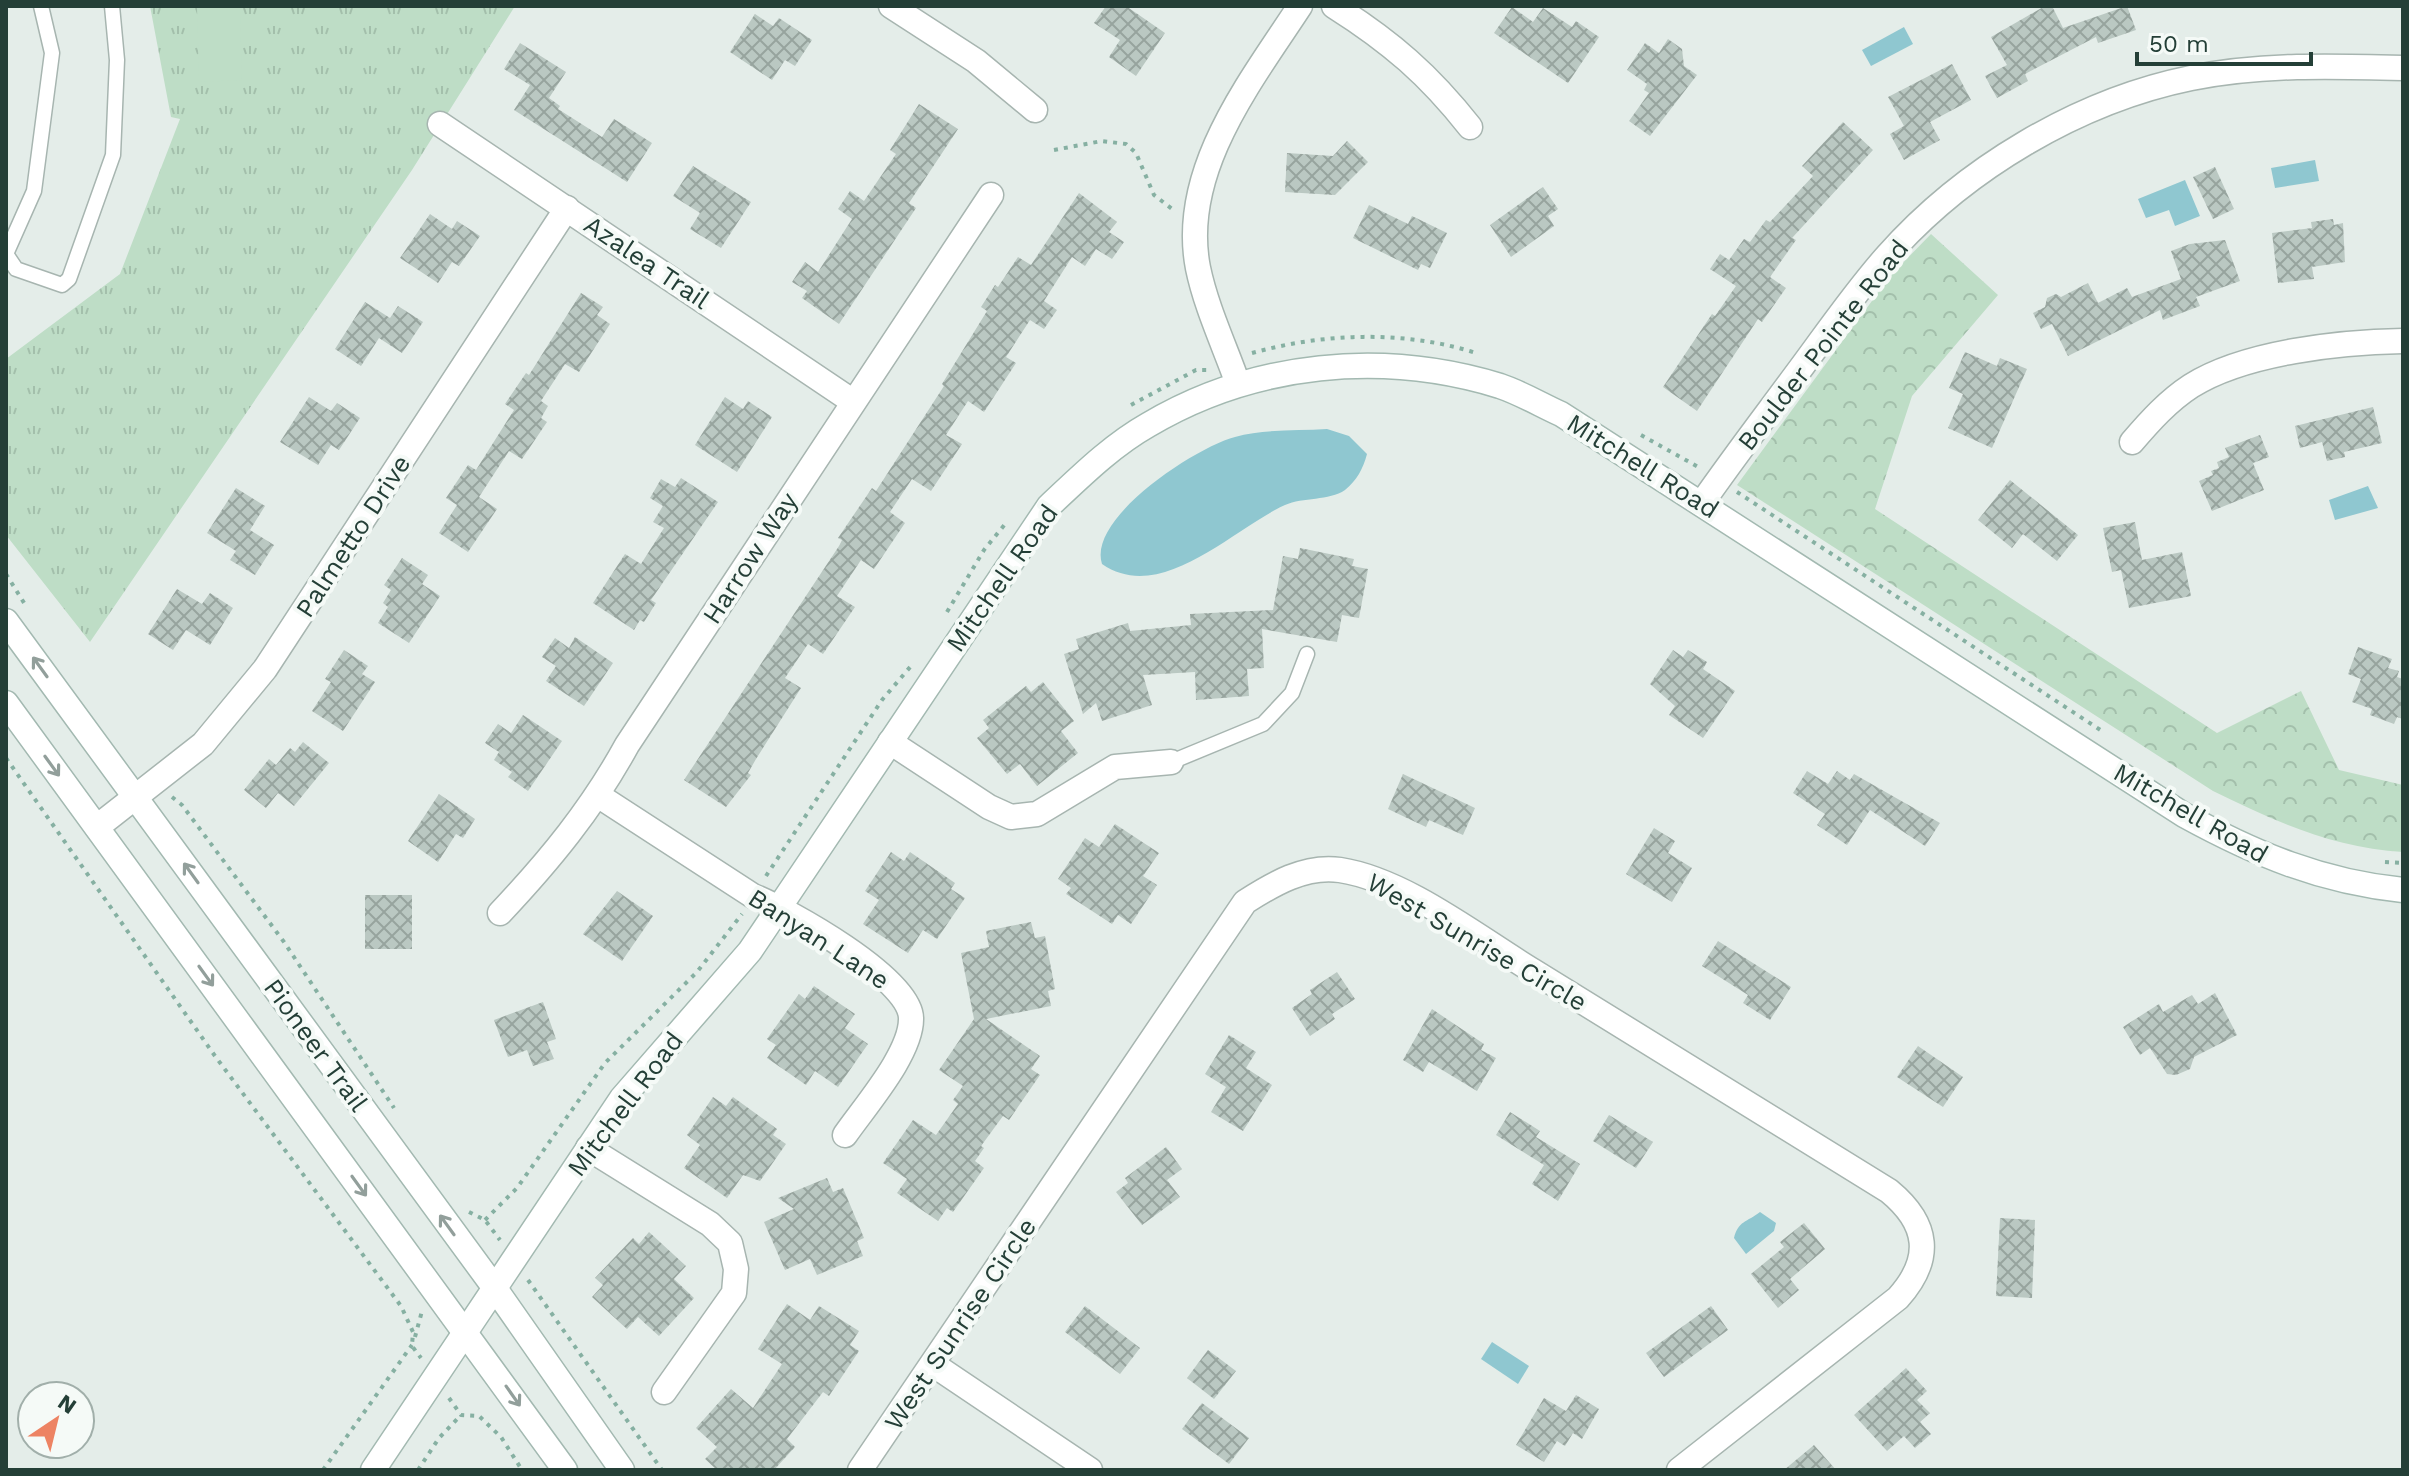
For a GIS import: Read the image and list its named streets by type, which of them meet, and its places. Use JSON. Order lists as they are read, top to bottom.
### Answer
{
  "streets": {
    "street": [
      "Azalea Trail",
      "Boulder Pointe Road",
      "Mitchell Road",
      "Palmetto Drive",
      "Harrow Way",
      "Banyan Lane",
      "West Sunrise Circle",
      "Pioneer Trail"
    ]
  },
  "crossings": [
    ["Azalea Trail", "Palmetto Drive"],
    ["Azalea Trail", "Harrow Way"],
    ["Boulder Pointe Road", "Mitchell Road"],
    ["Mitchell Road", "Banyan Lane"],
    ["Mitchell Road", "Pioneer Trail"],
    ["Palmetto Drive", "Pioneer Trail"],
    ["Harrow Way", "Banyan Lane"]
  ],
  "scale_bar": "50 m",
  "north": "top right"
}
